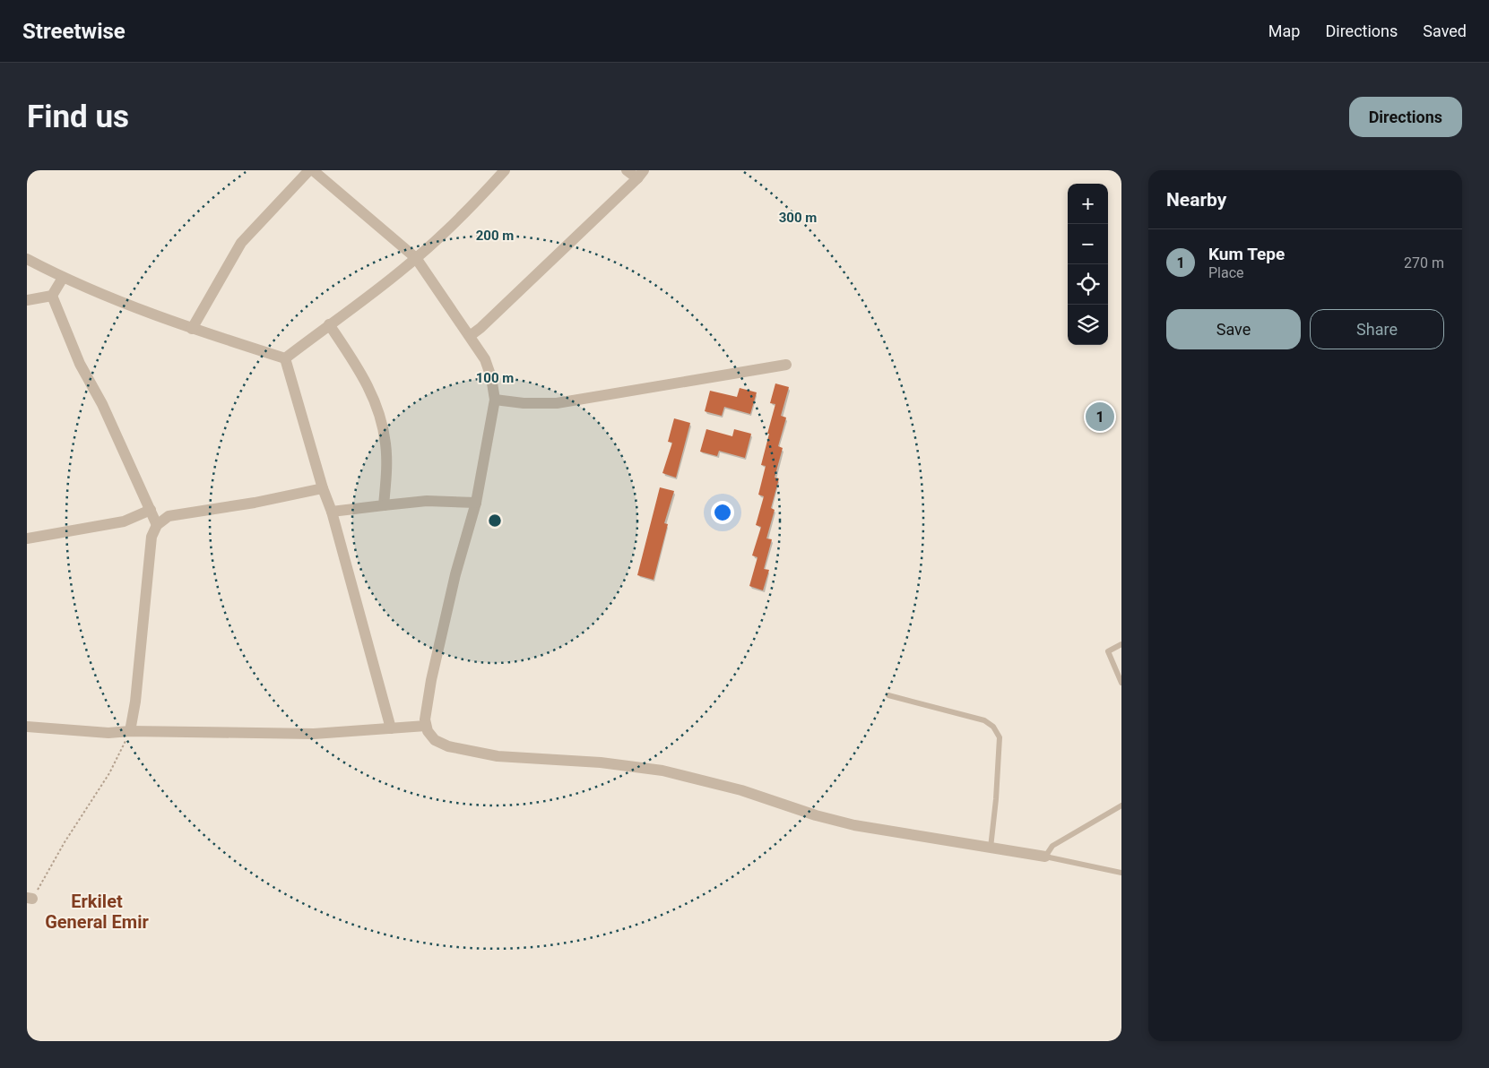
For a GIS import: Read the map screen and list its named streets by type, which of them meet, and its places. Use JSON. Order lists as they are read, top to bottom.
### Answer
{
  "districts": ["Erkilet General Emir"],
  "page": {
    "header": "Streetwise",
    "nav": ["Map", "Directions", "Saved"],
    "buttons": [
      "Directions",
      ["Save", "Share"]
    ],
    "title": "Find us",
    "heading": "Nearby",
    "map_buttons": ["+", "−"],
    "list": [
      {
        "mark": "1",
        "name": "Kum Tepe",
        "note": "Place",
        "value": "270 m"
      }
    ],
    "pins": "1"
  },
  "rings": ["300 m", "200 m", "100 m"]
}
